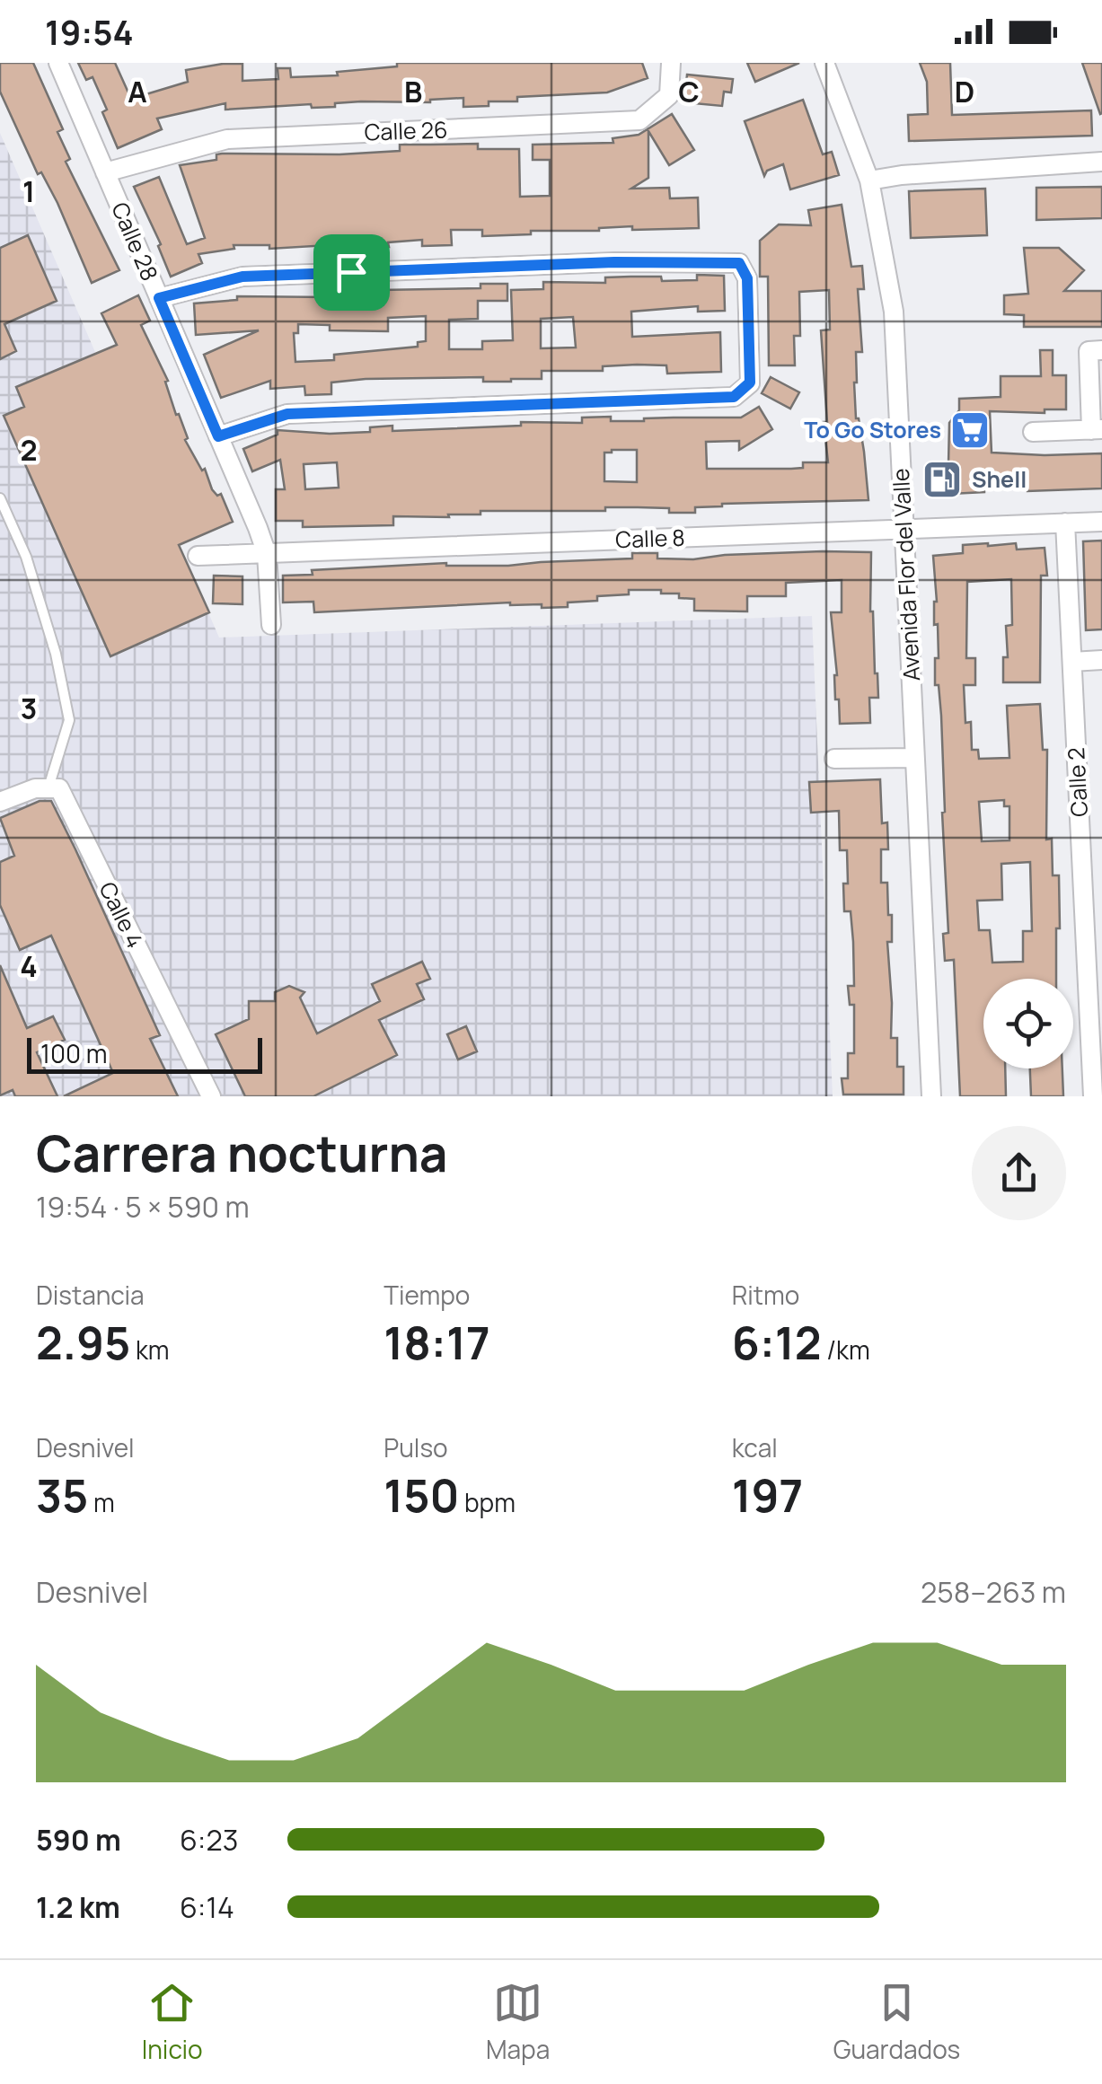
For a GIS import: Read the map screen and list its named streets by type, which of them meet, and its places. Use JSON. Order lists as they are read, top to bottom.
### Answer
{
  "streets": {
    "street": [
      "Calle 26",
      "Calle 28",
      "Calle 8",
      "Avenida Flor del Valle",
      "Calle 2",
      "Calle 4"
    ]
  },
  "crossings": [
    ["Calle 26", "Calle 28"],
    ["Calle 28", "Calle 8"],
    ["Calle 8", "Avenida Flor del Valle"],
    ["Calle 8", "Calle 2"]
  ],
  "places": {
    "supermarket": ["To Go Stores"],
    "fuel station": ["Shell"]
  },
  "scale_bar": "100 m",
  "page": {
    "status": "19:54",
    "scale": "100 m",
    "heading": ["Carrera nocturna", "19:54 · 5 × 590 m"],
    "stats": [
      ["Distancia", "2.95 km"],
      ["Tiempo", "18:17"],
      ["Ritmo", "6:12 /km"],
      ["Desnivel", "35 m"],
      ["Pulso", "150 bpm"],
      ["kcal", "197"]
    ],
    "chart": ["Desnivel", "258–263 m"],
    "list": [
      {
        "name": "590 m",
        "note": "6:23"
      },
      {
        "name": "1.2 km",
        "note": "6:14"
      }
    ],
    "tabs": ["Inicio", "Mapa", "Guardados"]
  },
  "grid": {
    "columns": [
      "A",
      "B",
      "C",
      "D"
    ],
    "rows": [
      "1",
      "2",
      "3",
      "4"
    ]
  }
}
